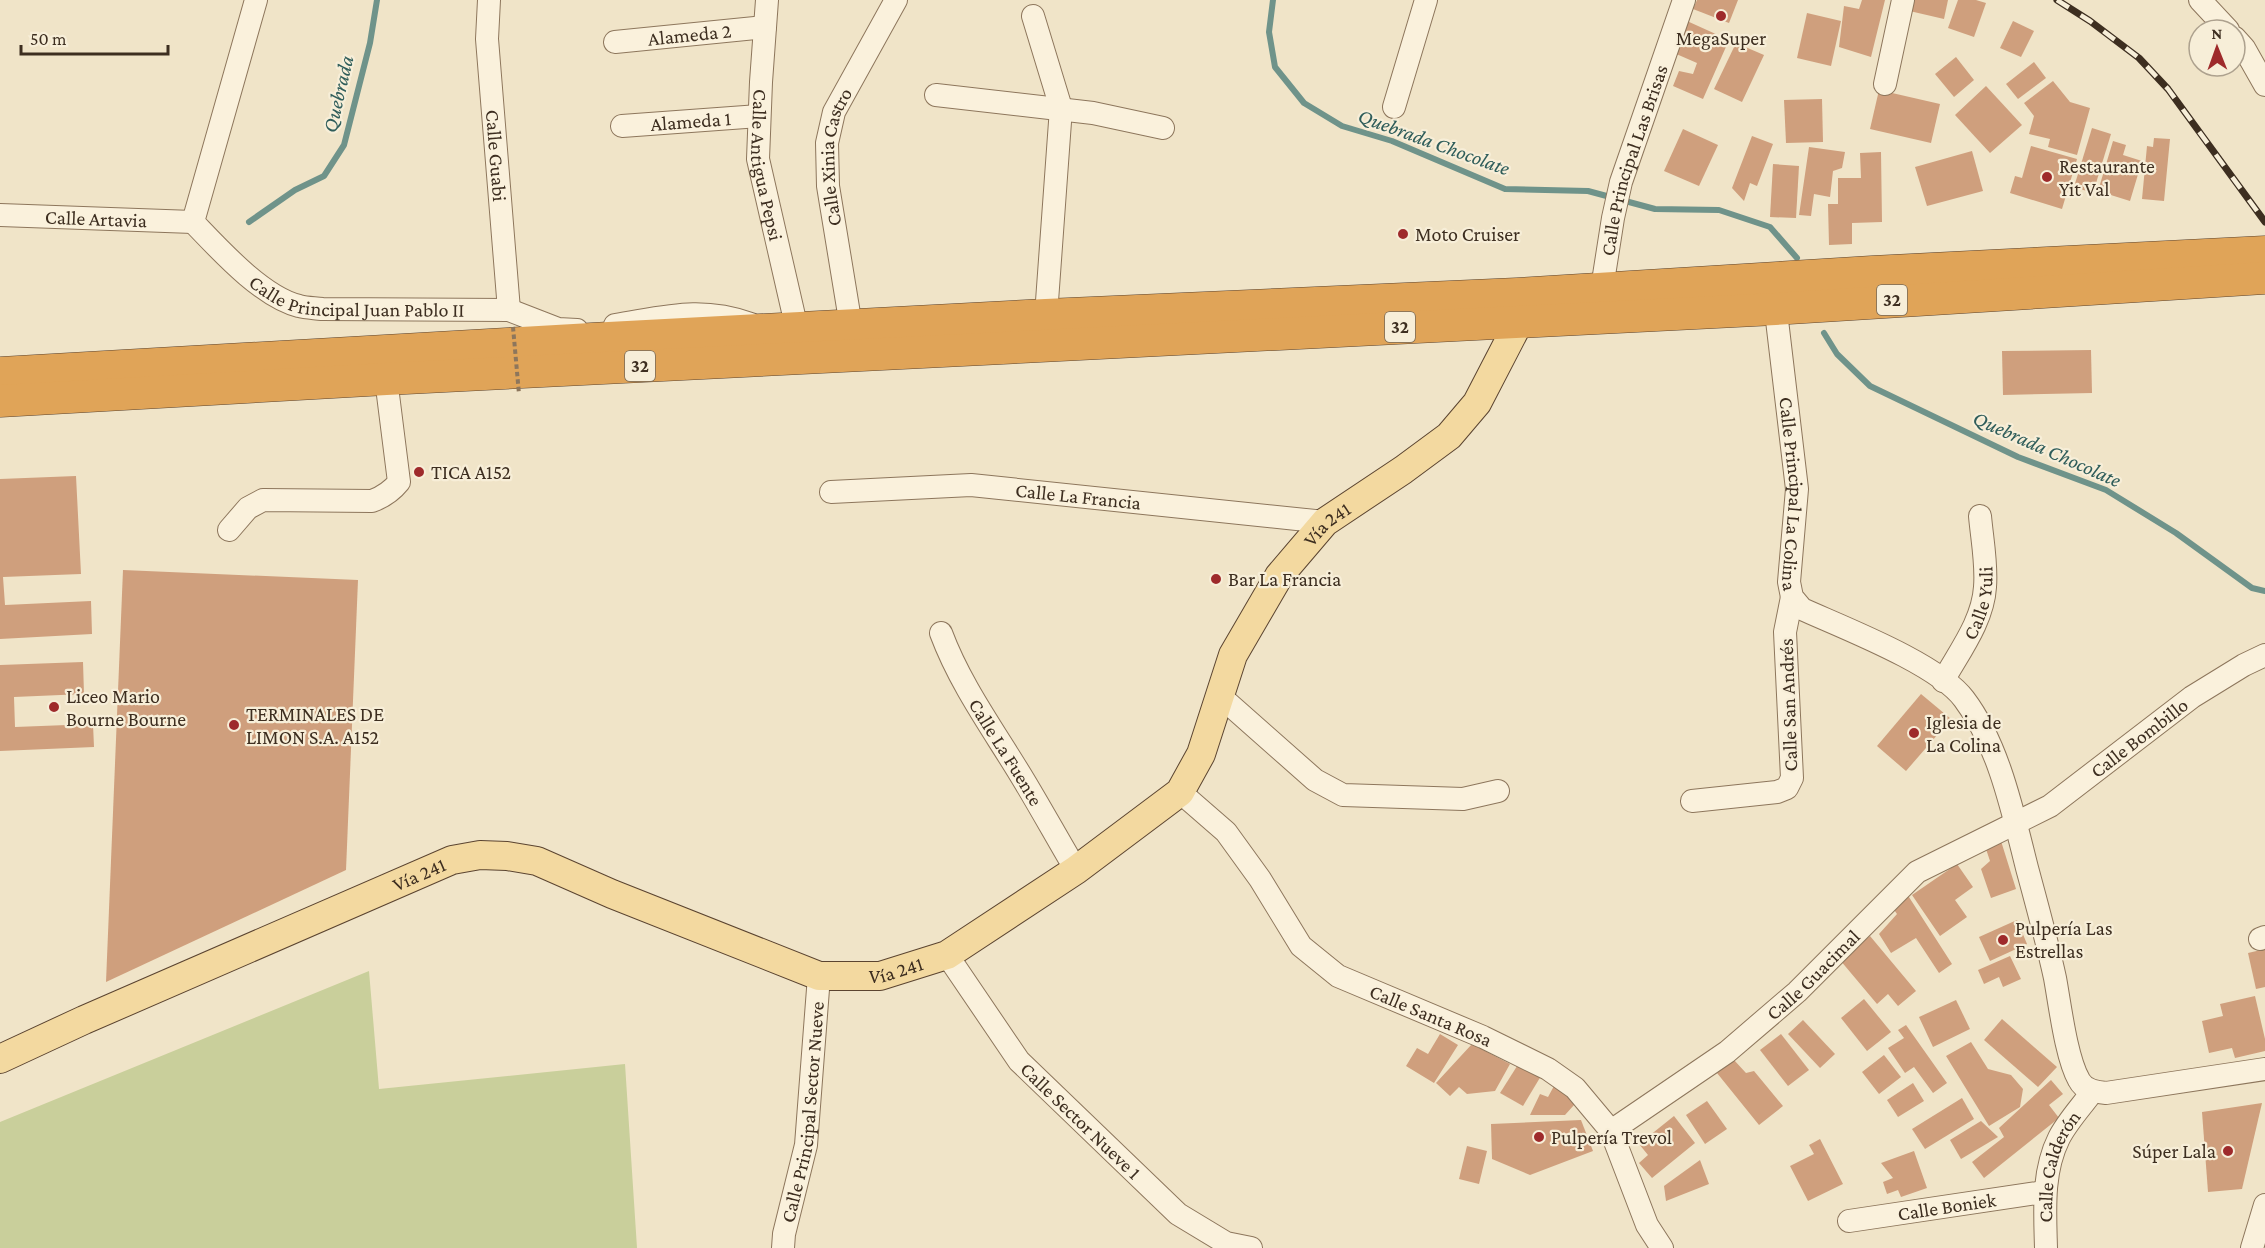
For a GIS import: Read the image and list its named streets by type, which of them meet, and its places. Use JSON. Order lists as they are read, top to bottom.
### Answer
{
  "streets": {
    "highway": ["32"],
    "main road": ["Vía 241"],
    "street": [
      "Alameda 2",
      "Alameda 1",
      "Calle Guabi",
      "Calle Xinia Castro",
      "Calle Principal Las Brisas",
      "Calle Antigua Pepsi",
      "Calle Artavia",
      "Calle Principal Juan Pablo II",
      "Calle Principal La Colina",
      "Calle La Francia",
      "Calle Yuli",
      "Calle San Andrés",
      "Calle Bombillo",
      "Calle La Fuente",
      "Calle Guacimal",
      "Calle Santa Rosa",
      "Calle Principal Sector Nueve",
      "Calle Sector Nueve 1",
      "Calle Calderón",
      "Calle Boniek"
    ]
  },
  "crossings": [
    ["Alameda 2", "Calle Antigua Pepsi"],
    ["Alameda 1", "Calle Antigua Pepsi"],
    ["Calle Guabi", "Calle Principal Juan Pablo II"],
    ["Calle Xinia Castro", "32"],
    ["Calle Principal Las Brisas", "32"],
    ["Calle Antigua Pepsi", "Calle Principal Juan Pablo II"],
    ["Calle Antigua Pepsi", "32"],
    ["Calle Artavia", "Calle Principal Juan Pablo II"],
    ["Calle Principal Juan Pablo II", "32"],
    ["32", "Calle Principal La Colina"],
    ["32", "Vía 241"],
    ["Calle Principal La Colina", "Calle Yuli"],
    ["Calle Principal La Colina", "Calle San Andrés"],
    ["Calle Principal La Colina", "Calle Bombillo"],
    ["Calle Principal La Colina", "Calle Guacimal"],
    ["Calle Principal La Colina", "Calle Calderón"],
    ["Calle La Francia", "Vía 241"],
    ["Vía 241", "Calle La Fuente"],
    ["Vía 241", "Calle Santa Rosa"],
    ["Vía 241", "Calle Principal Sector Nueve"],
    ["Vía 241", "Calle Sector Nueve 1"],
    ["Calle Bombillo", "Calle Guacimal"],
    ["Calle Guacimal", "Calle Santa Rosa"],
    ["Calle Calderón", "Calle Boniek"]
  ],
  "water": ["Quebrada", "Quebrada Chocolate"],
  "places": [
    "MegaSuper",
    "Restaurante Yit Val",
    "Moto Cruiser",
    "TICA A152",
    "Bar La Francia",
    "Liceo Mario Bourne Bourne",
    "TERMINALES DE LIMON S.A. A152",
    "Iglesia de La Colina",
    "Pulpería Las Estrellas",
    "Pulpería Trevol",
    "Súper Lala"
  ],
  "scale_bar": "50 m",
  "north": "top"
}
